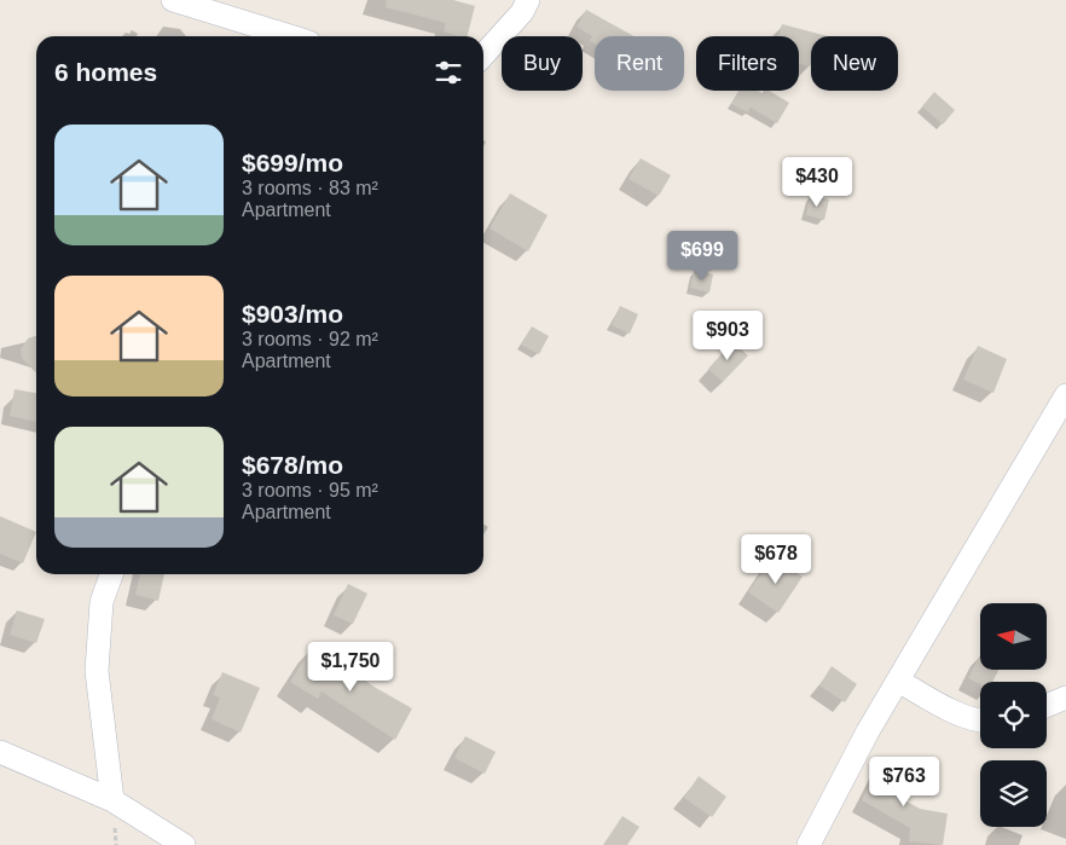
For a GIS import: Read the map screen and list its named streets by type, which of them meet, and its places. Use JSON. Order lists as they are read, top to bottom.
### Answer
{
  "north": "left",
  "page": {
    "chip": [
      "Buy",
      "Rent",
      "Filters",
      "New"
    ],
    "heading": "6 homes",
    "list": [
      {
        "name": "$699/mo",
        "note": "3 rooms · 83 m² · Apartment"
      },
      {
        "name": "$903/mo",
        "note": "3 rooms · 92 m² · Apartment"
      },
      {
        "name": "$678/mo",
        "note": "3 rooms · 95 m² · Apartment"
      }
    ],
    "price": [
      "$430",
      "$699",
      "$903",
      "$678",
      "$1,750",
      "$763"
    ]
  }
}
